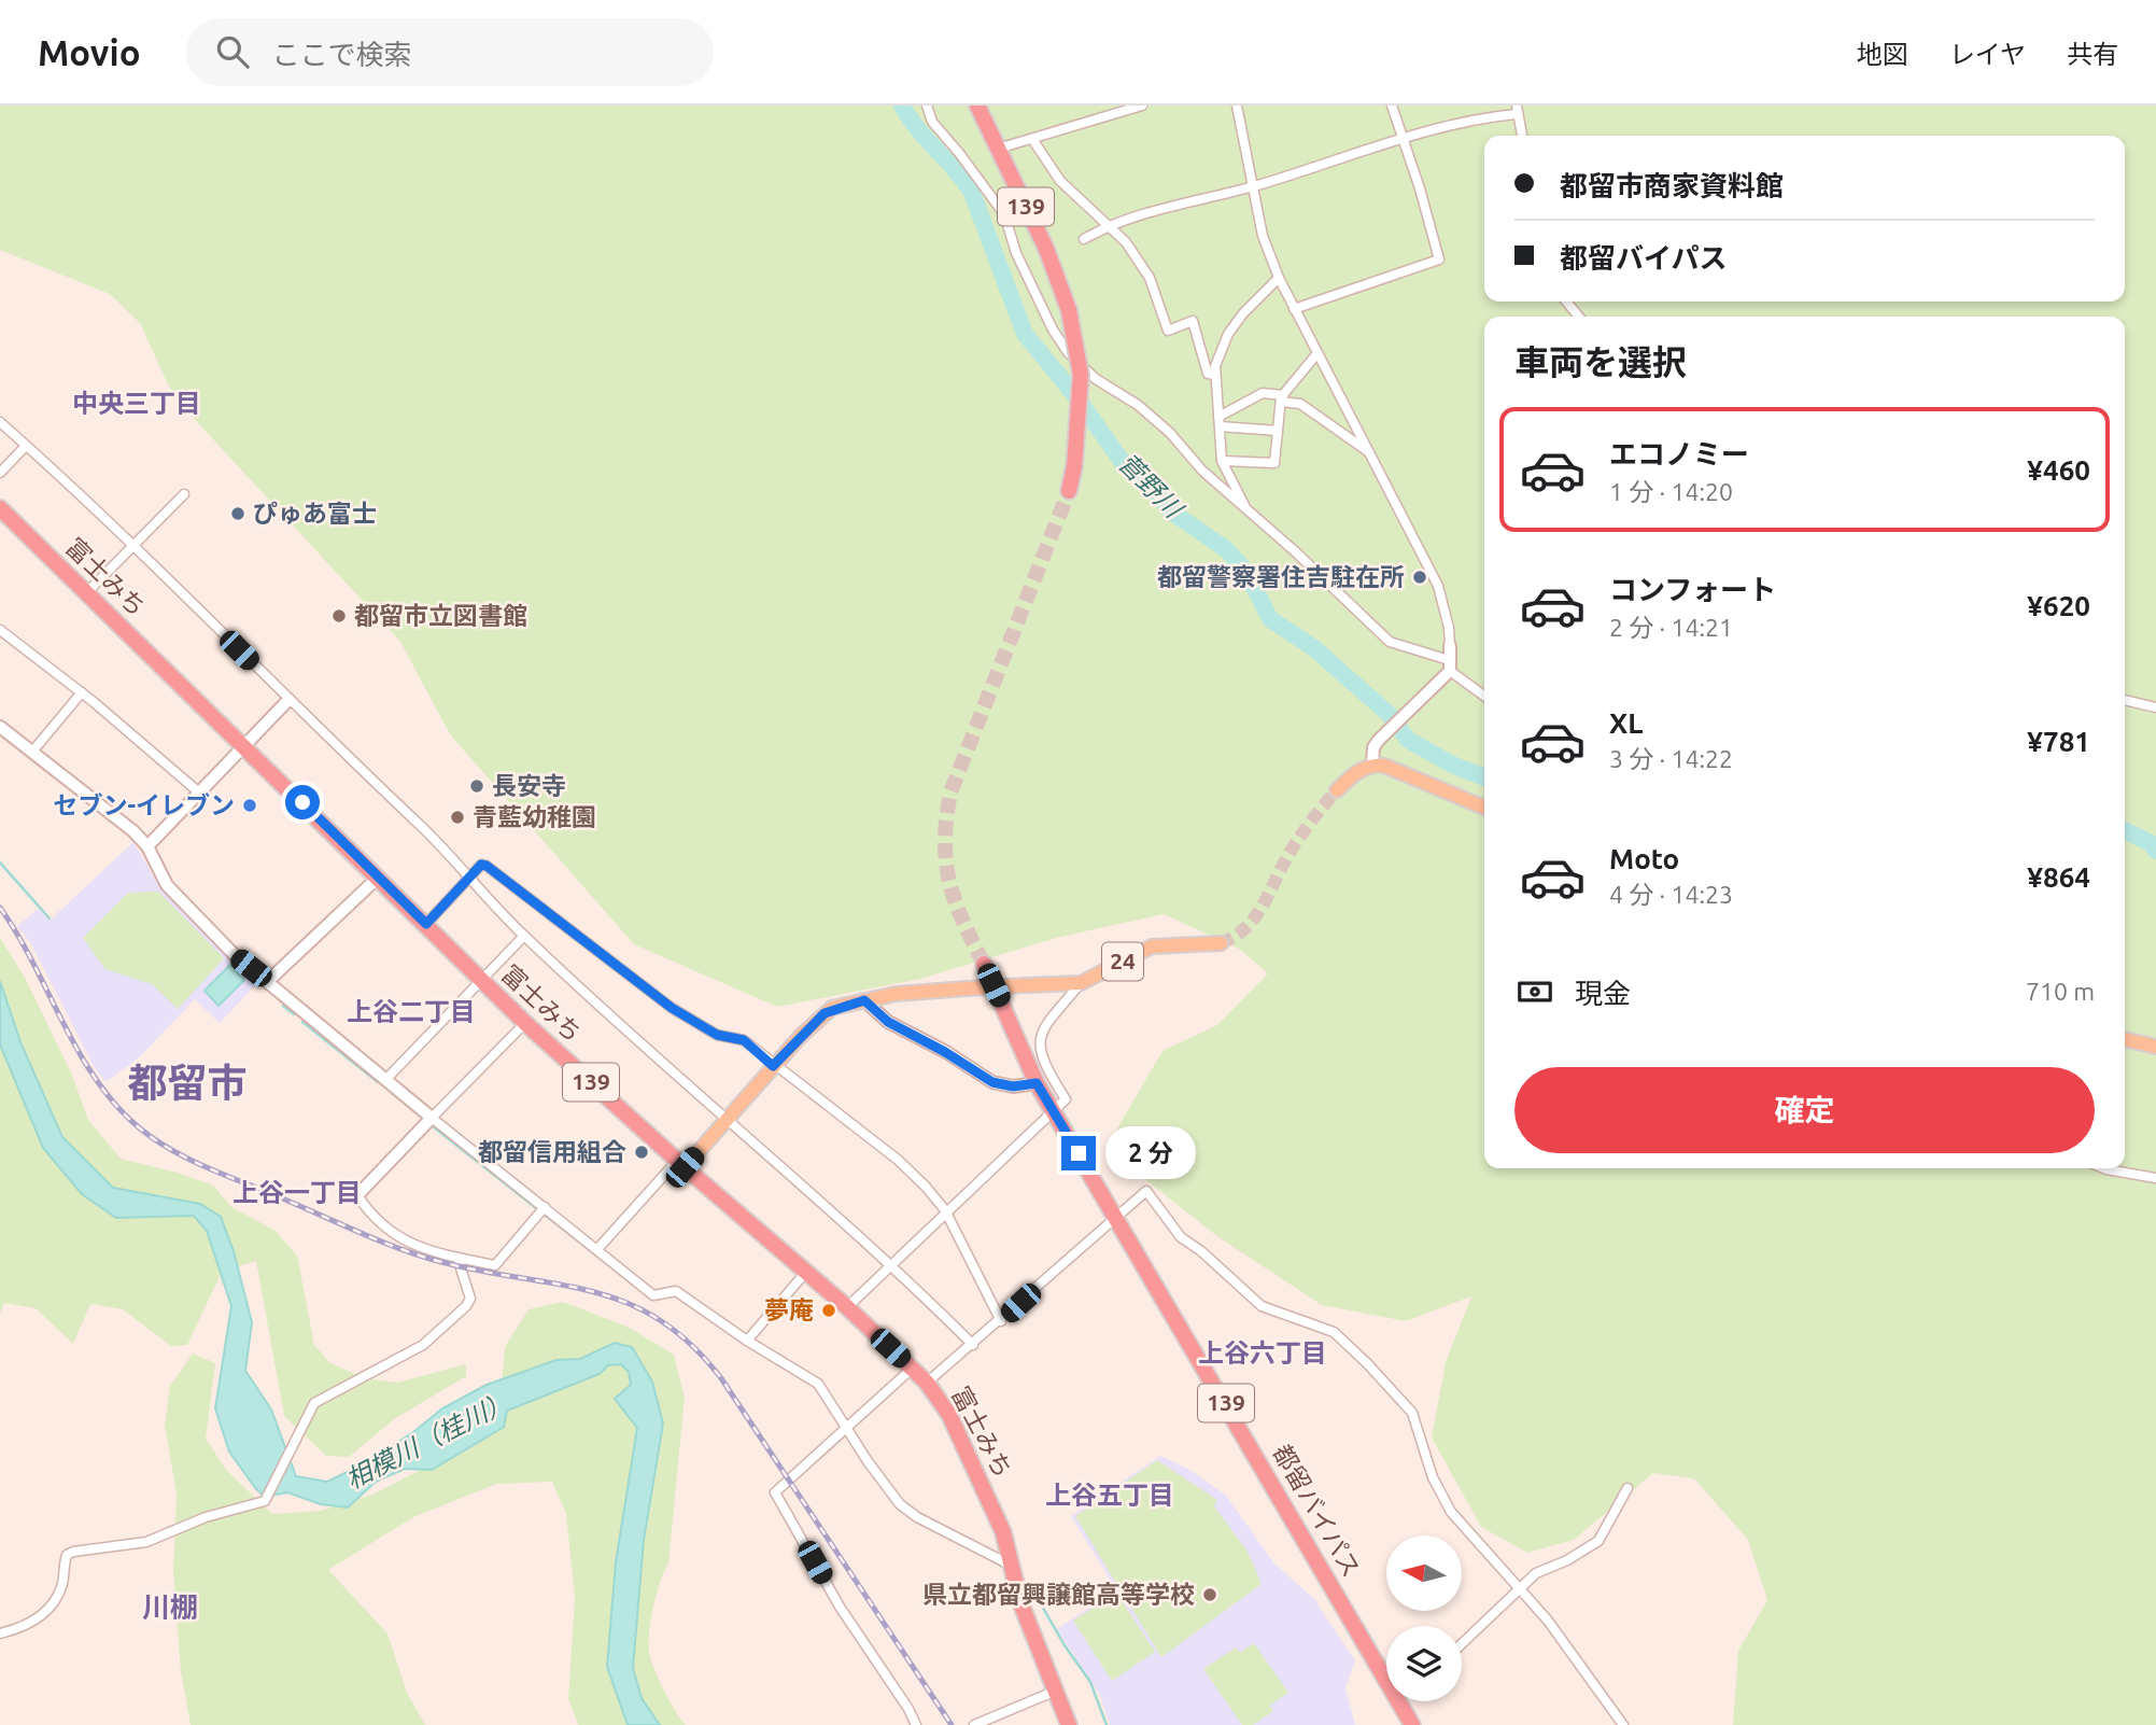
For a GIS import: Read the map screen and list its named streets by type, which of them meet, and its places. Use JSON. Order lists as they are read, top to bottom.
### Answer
{
  "streets": {
    "highway": ["139", "富士みち", "都留バイパス"],
    "main road": ["24"]
  },
  "crossings": [
    ["富士みち", "24"]
  ],
  "districts": [
    "中央三丁目",
    "上谷二丁目",
    "都留市",
    "上谷一丁目",
    "上谷六丁目",
    "上谷五丁目",
    "川棚"
  ],
  "water": ["菅野川", "相模川（桂川）"],
  "places": [
    "ぴゅあ富士",
    "都留警察署住吉駐在所",
    "都留市立図書館",
    "長安寺",
    "セブン-イレブン",
    "青藍幼稚園",
    "都留信用組合",
    "夢庵",
    "県立都留興譲館高等学校"
  ],
  "north": "left",
  "page": {
    "header": "Movio",
    "search": "ここで検索",
    "nav": ["地図", "レイヤ", "共有"],
    "banner": ["都留市商家資料館", "都留バイパス"],
    "heading": "車両を選択",
    "list": [
      {
        "name": "エコノミー",
        "note": "1 分 · 14:20",
        "value": "¥460"
      },
      {
        "name": "コンフォート",
        "note": "2 分 · 14:21",
        "value": "¥620"
      },
      {
        "name": "XL",
        "note": "3 分 · 14:22",
        "value": "¥781"
      },
      {
        "name": "Moto",
        "note": "4 分 · 14:23",
        "value": "¥864"
      }
    ],
    "pay": ["現金", "710 m"],
    "buttons": "確定",
    "bubble": "2 分"
  }
}
